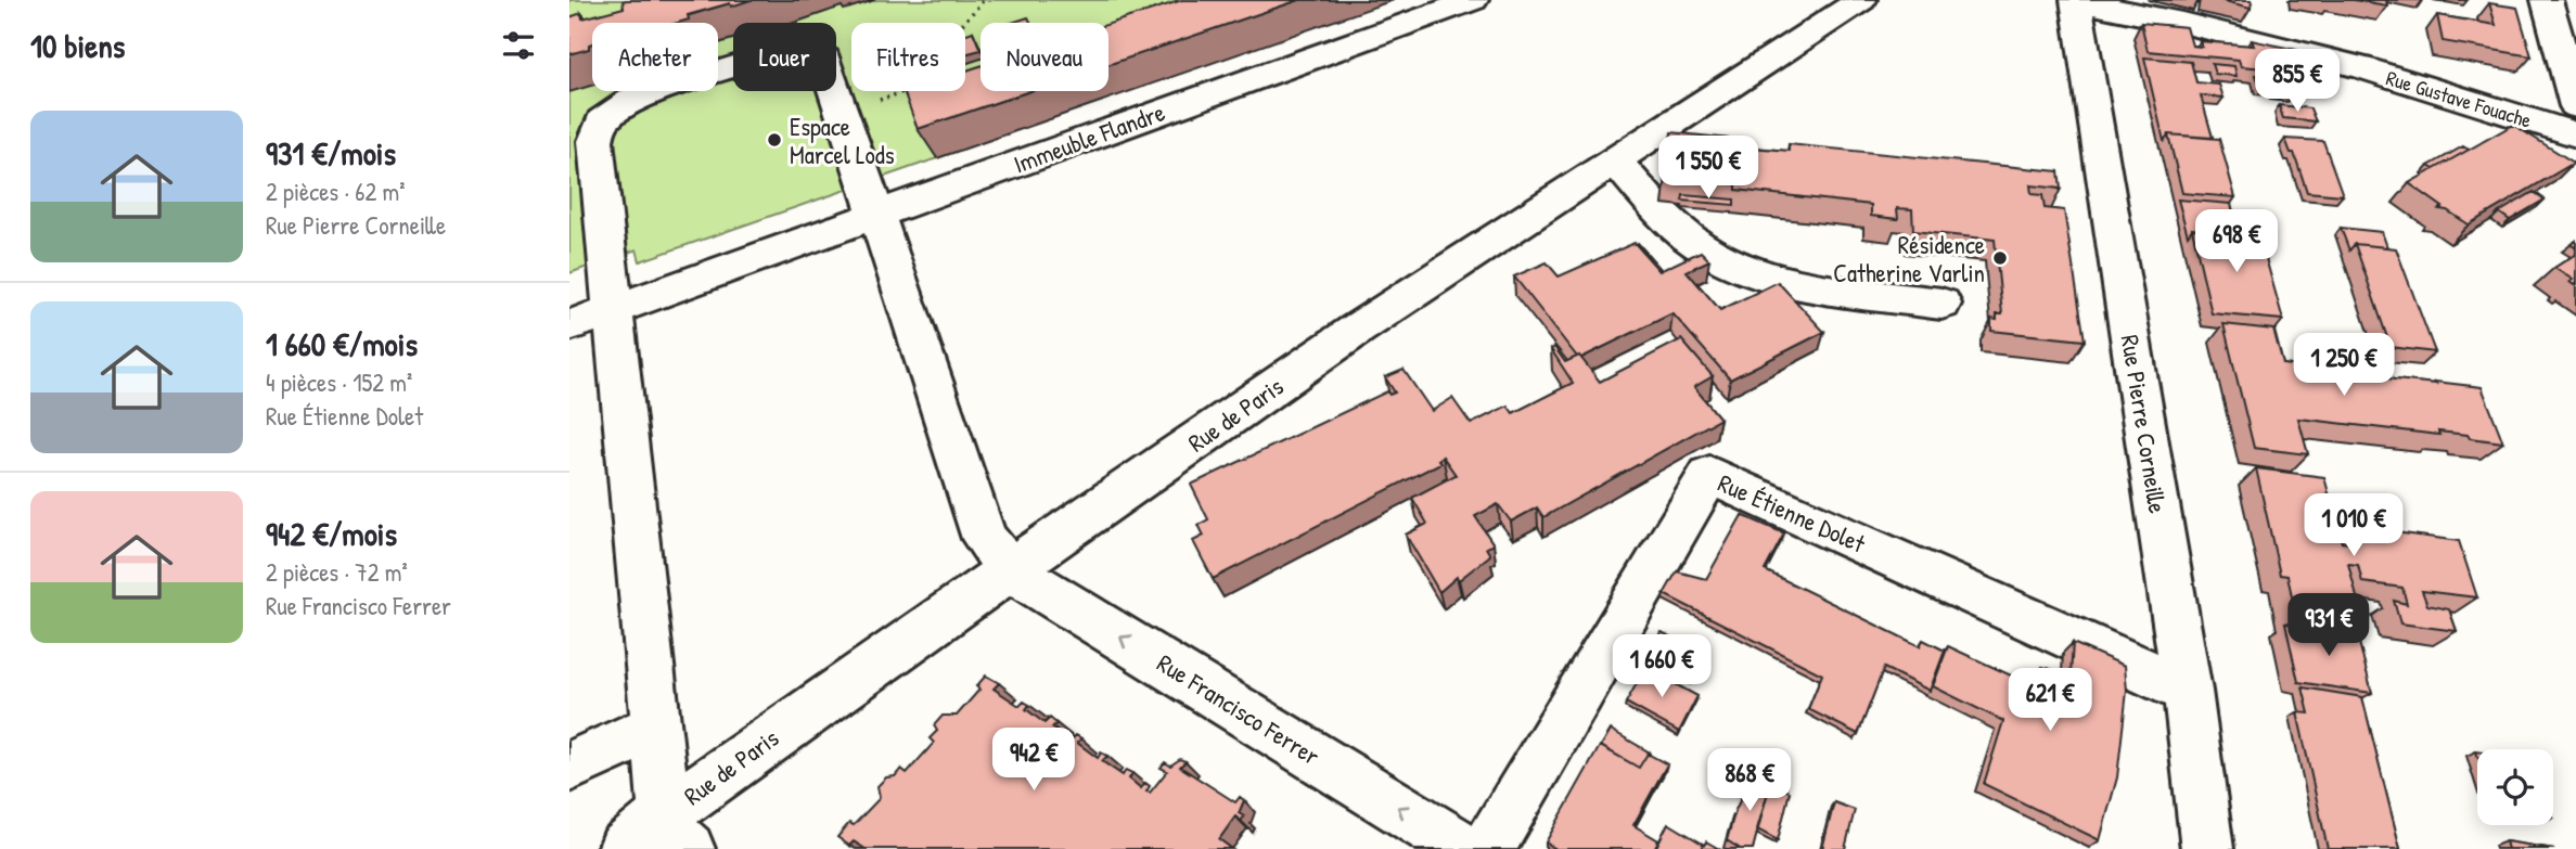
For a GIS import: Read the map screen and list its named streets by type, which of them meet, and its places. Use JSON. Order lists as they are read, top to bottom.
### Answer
{
  "streets": {
    "street": [
      "Rue Gustave Fouache",
      "Immeuble Flandre",
      "Rue de Paris",
      "Rue Pierre Corneille",
      "Rue Étienne Dolet",
      "Rue Francisco Ferrer"
    ]
  },
  "crossings": [
    ["Rue Gustave Fouache", "Rue Pierre Corneille"],
    ["Immeuble Flandre", "Rue Francisco Ferrer"],
    ["Rue de Paris", "Rue Francisco Ferrer"],
    ["Rue Pierre Corneille", "Rue Étienne Dolet"]
  ],
  "one_way": ["Rue Francisco Ferrer"],
  "places": ["Espace Marcel Lods", "Résidence Catherine Varlin"],
  "page": {
    "heading": "10 biens",
    "chip": [
      "Acheter",
      "Louer",
      "Filtres",
      "Nouveau"
    ],
    "price": [
      "855 €",
      "1 550 €",
      "698 €",
      "1 250 €",
      "1 010 €",
      "931 €",
      "1 660 €",
      "621 €",
      "942 €",
      "868 €"
    ],
    "list": [
      {
        "name": "931 €/mois",
        "note": "2 pièces · 62 m² · Rue Pierre Corneille"
      },
      {
        "name": "1 660 €/mois",
        "note": "4 pièces · 152 m² · Rue Étienne Dolet"
      },
      {
        "name": "942 €/mois",
        "note": "2 pièces · 72 m² · Rue Francisco Ferrer"
      }
    ]
  }
}
